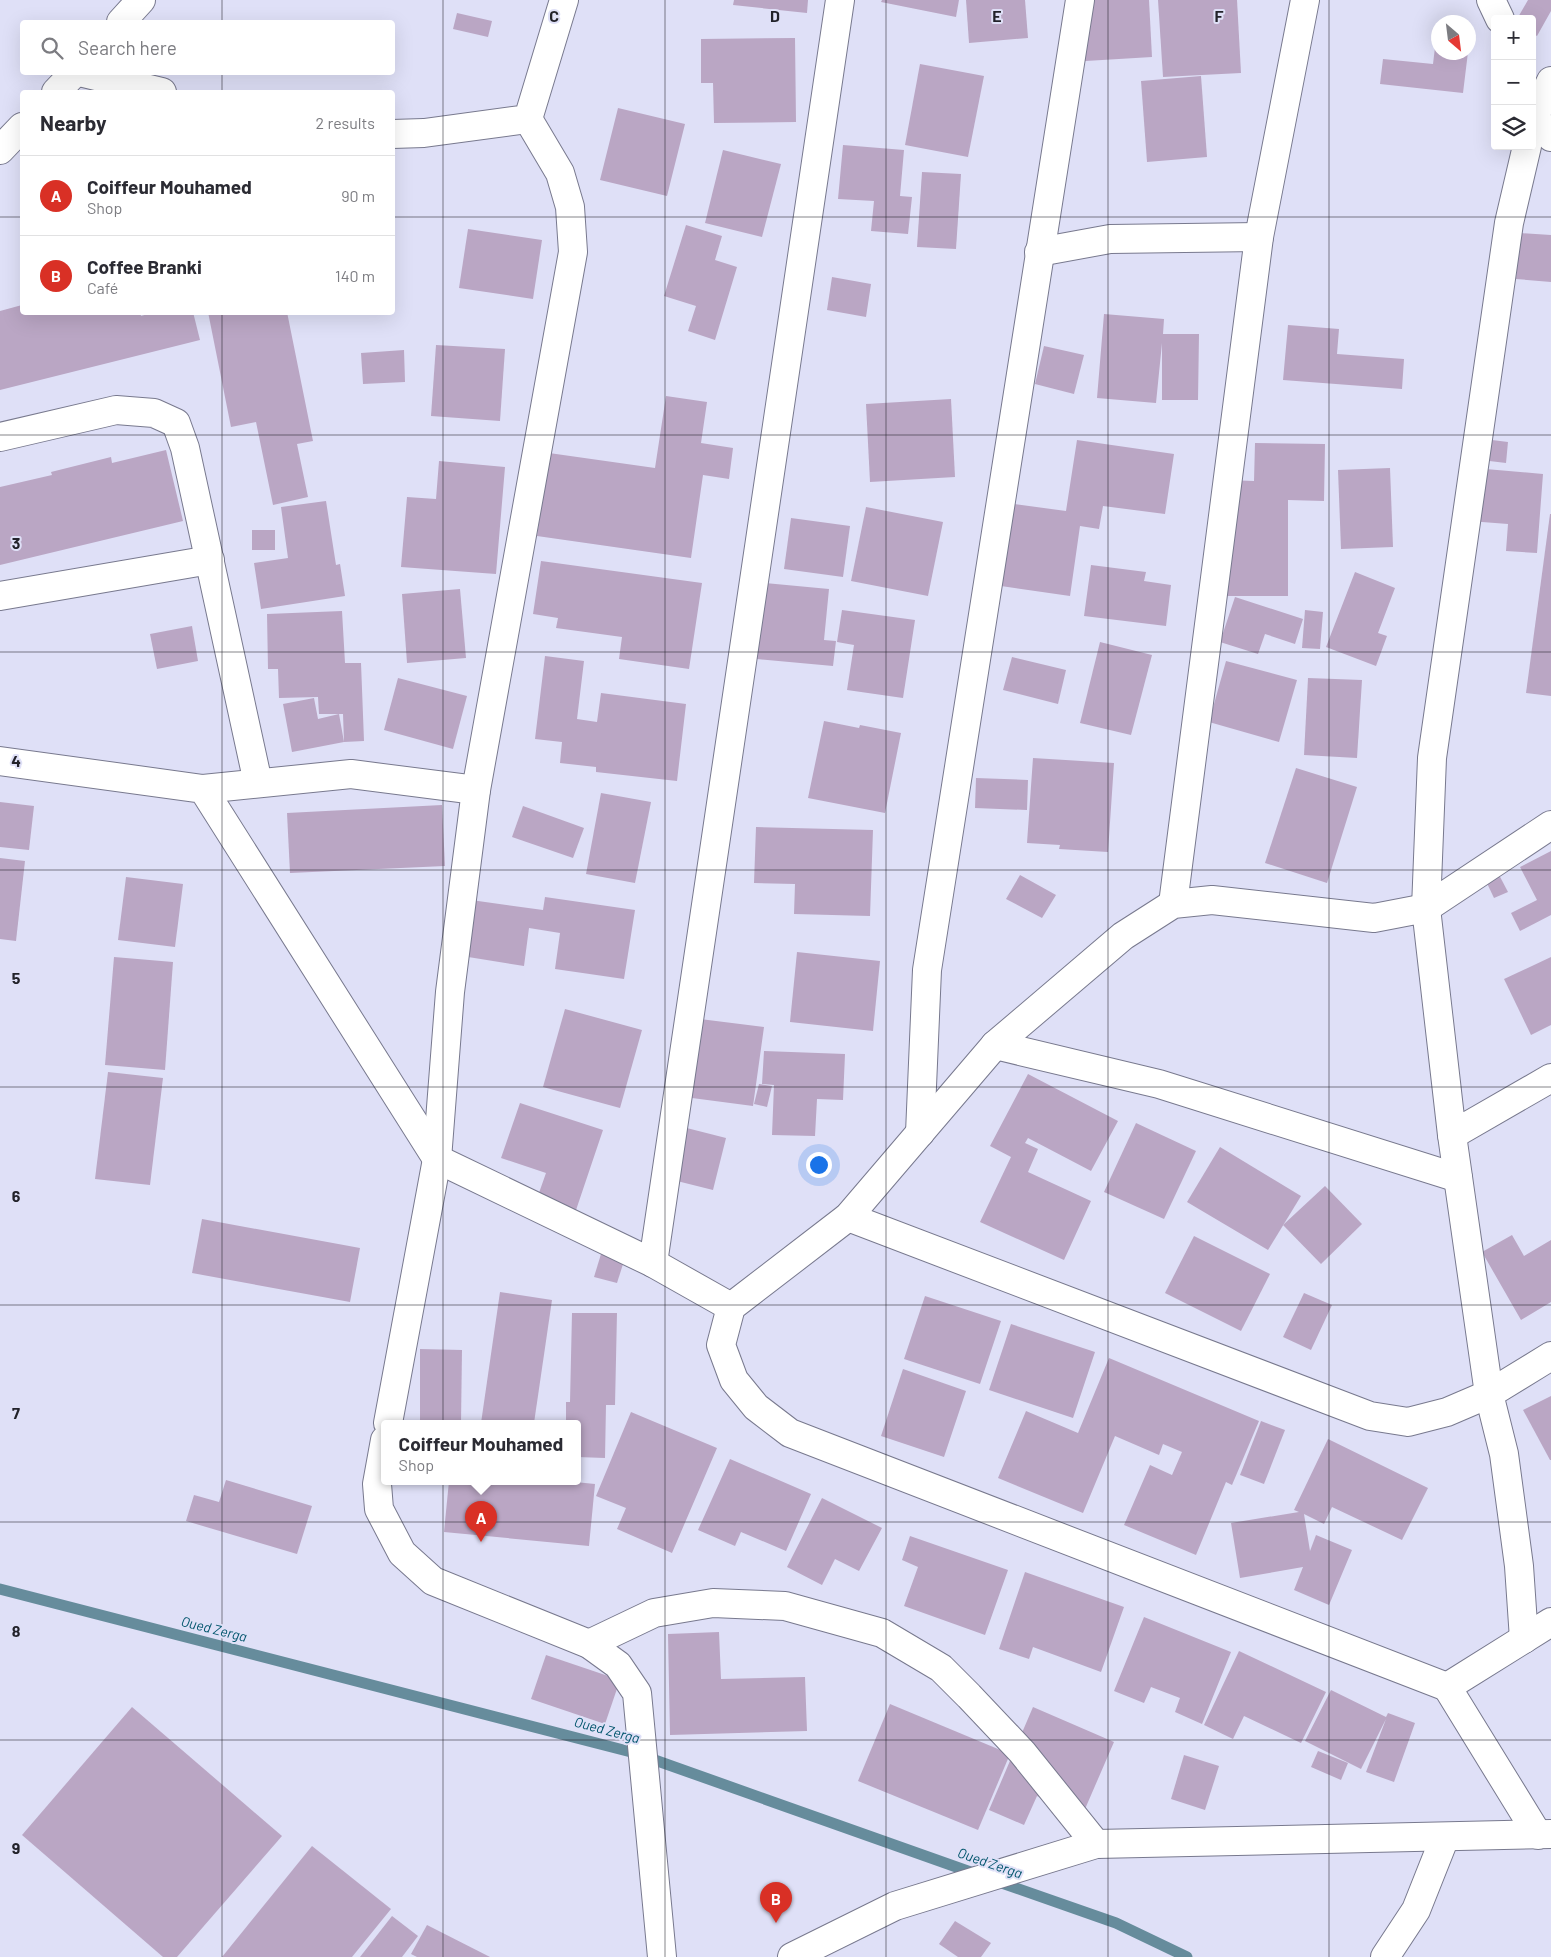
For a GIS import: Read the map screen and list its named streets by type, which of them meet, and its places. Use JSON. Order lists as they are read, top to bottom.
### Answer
{
  "water": ["Oued Zerga"],
  "north": "bottom right",
  "page": {
    "map_buttons": ["+", "−"],
    "search": "Search here",
    "heading": ["Nearby", "2 results"],
    "list": [
      {
        "mark": "A",
        "name": "Coiffeur Mouhamed",
        "note": "Shop",
        "value": "90 m"
      },
      {
        "mark": "B",
        "name": "Coffee Branki",
        "note": "Café",
        "value": "140 m"
      }
    ],
    "popup": ["Coiffeur Mouhamed", "Shop"],
    "pins": ["A", "B"]
  },
  "grid": {
    "columns": [
      "C",
      "D",
      "E",
      "F"
    ],
    "rows": [
      "3",
      "4",
      "5",
      "6",
      "7",
      "8",
      "9"
    ]
  }
}
